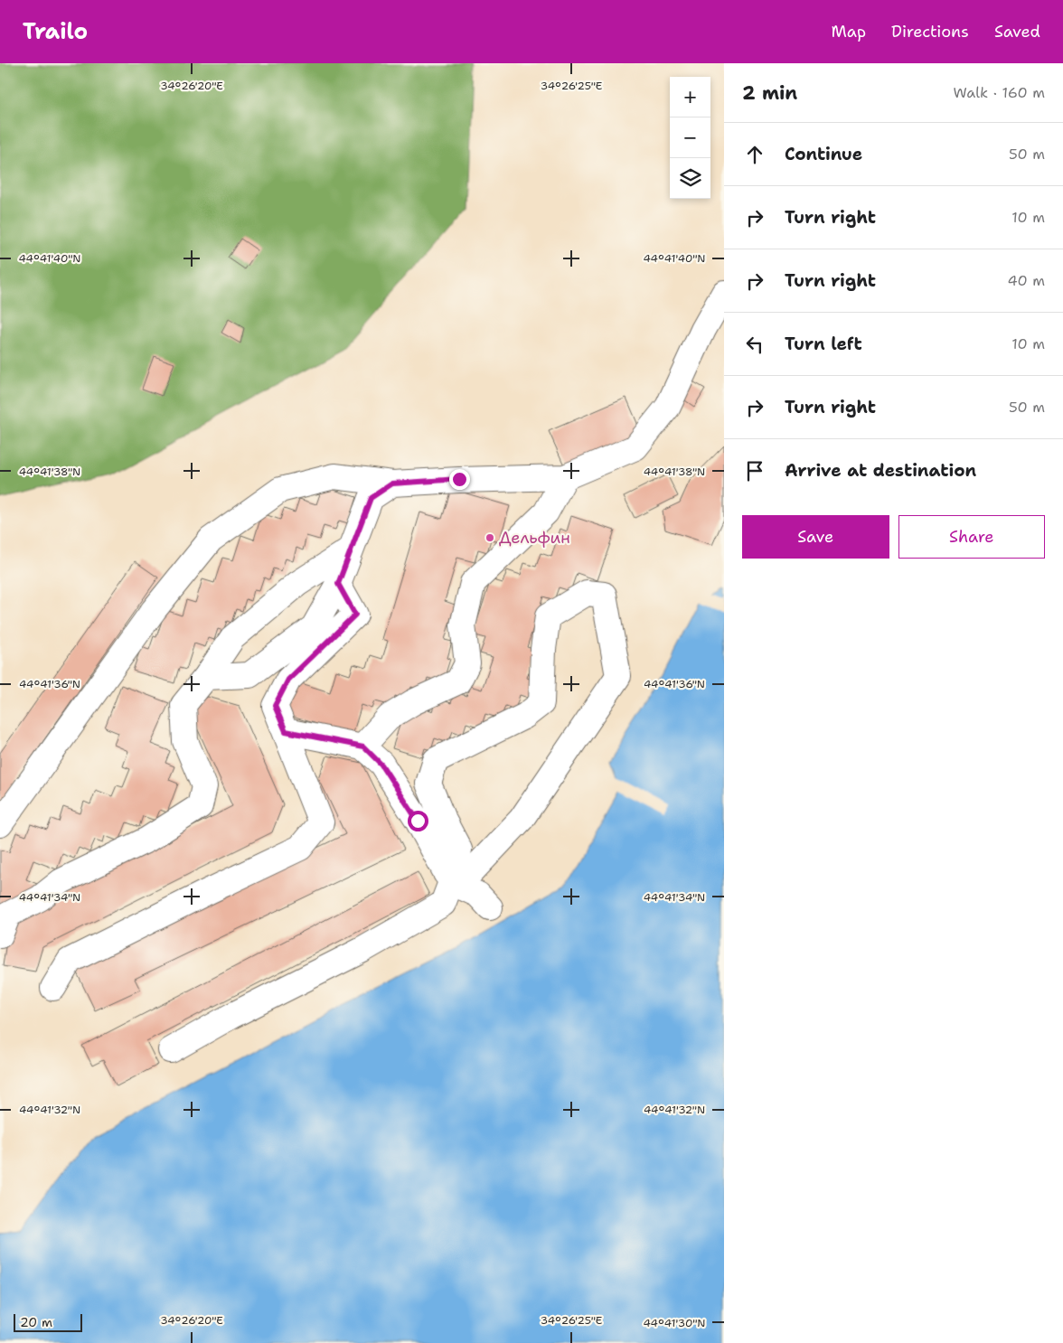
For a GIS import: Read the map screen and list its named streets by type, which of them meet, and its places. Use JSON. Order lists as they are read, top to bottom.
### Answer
{
  "places": ["Дельфин"],
  "scale_bar": "20 m",
  "page": {
    "header": "Trailo",
    "nav": ["Map", "Directions", "Saved"],
    "heading": ["2 min", "Walk · 160 m"],
    "map_buttons": ["+", "−"],
    "list": [
      ["Continue", "50 m"],
      ["Turn right", "10 m"],
      ["Turn right", "40 m"],
      ["Turn left", "10 m"],
      ["Turn right", "50 m"],
      "Arrive at destination"
    ],
    "buttons": ["Save", "Share"],
    "scale": "20 m"
  },
  "coordinates": [
    "34°26'20\"E",
    "34°26'25\"E",
    "44°41'40\"N",
    "44°41'38\"N",
    "44°41'36\"N",
    "44°41'34\"N",
    "44°41'32\"N",
    "44°41'30\"N"
  ]
}
